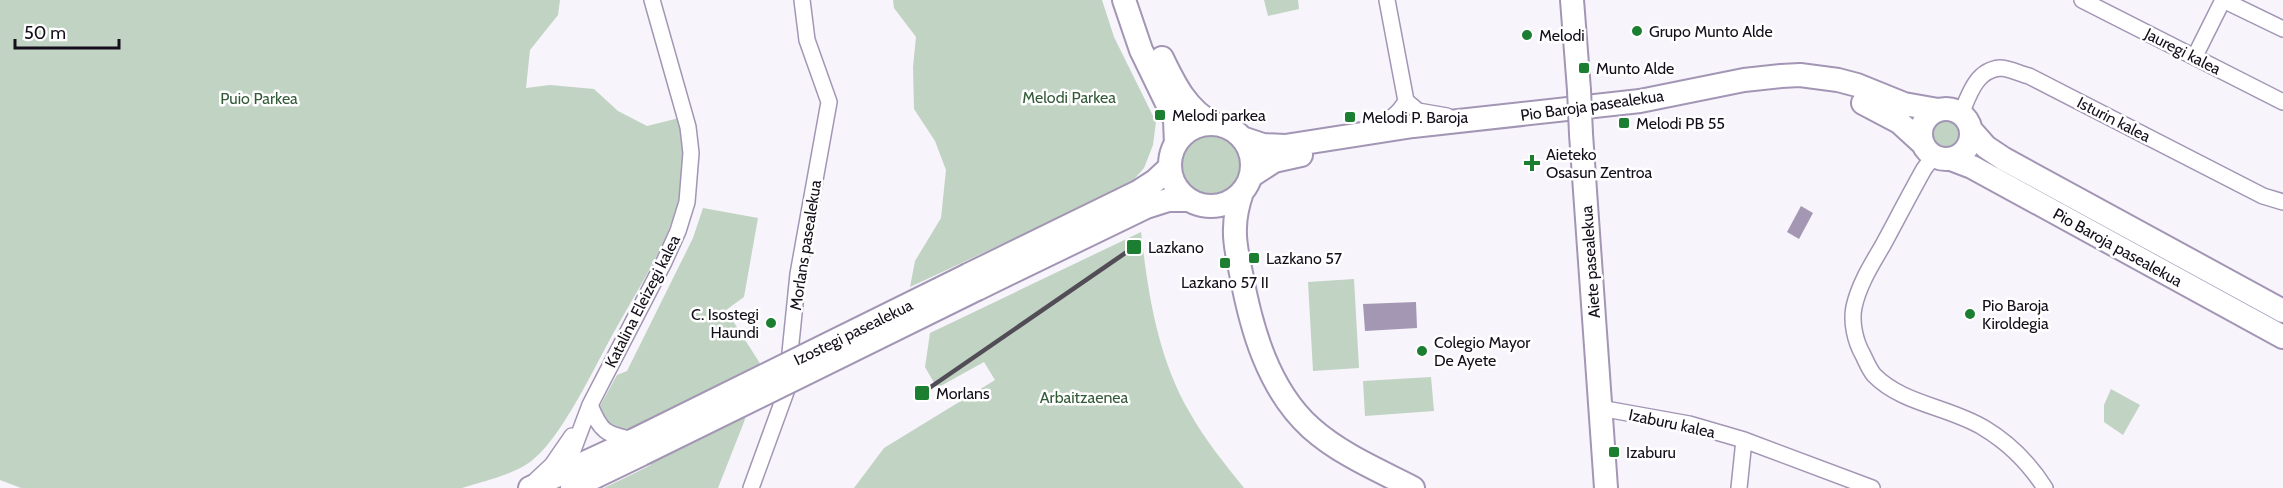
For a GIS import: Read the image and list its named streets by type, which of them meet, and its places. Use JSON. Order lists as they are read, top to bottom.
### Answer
{
  "streets": {
    "main road": ["Pio Baroja pasealekua", "Aiete pasealekua", "Izostegi pasealekua"],
    "street": [
      "Jauregi kalea",
      "Isturin kalea",
      "Morlans pasealekua",
      "Katalina Eleizegi kalea",
      "Izaburu kalea"
    ]
  },
  "crossings": [
    ["Pio Baroja pasealekua", "Isturin kalea"],
    ["Pio Baroja pasealekua", "Izostegi pasealekua"],
    ["Aiete pasealekua", "Izaburu kalea"],
    ["Katalina Eleizegi kalea", "Izostegi pasealekua"]
  ],
  "parks": ["Melodi Parkea", "Puio Parkea", "Arbaitzaenea"],
  "places": {
    "other": [
      "Grupo Munto Alde",
      "Melodi",
      "Pio Baroja Kiroldegia",
      "C. Isostegi Haundi",
      "Colegio Mayor De Ayete"
    ],
    "transit": [
      "Munto Alde",
      "Melodi parkea",
      "Melodi P. Baroja",
      "Melodi PB 55",
      "Lazkano",
      "Lazkano 57",
      "Lazkano 57 II",
      "Morlans",
      "Izaburu"
    ],
    "health": ["Aieteko Osasun Zentroa"]
  },
  "scale_bar": "50 m"
}
